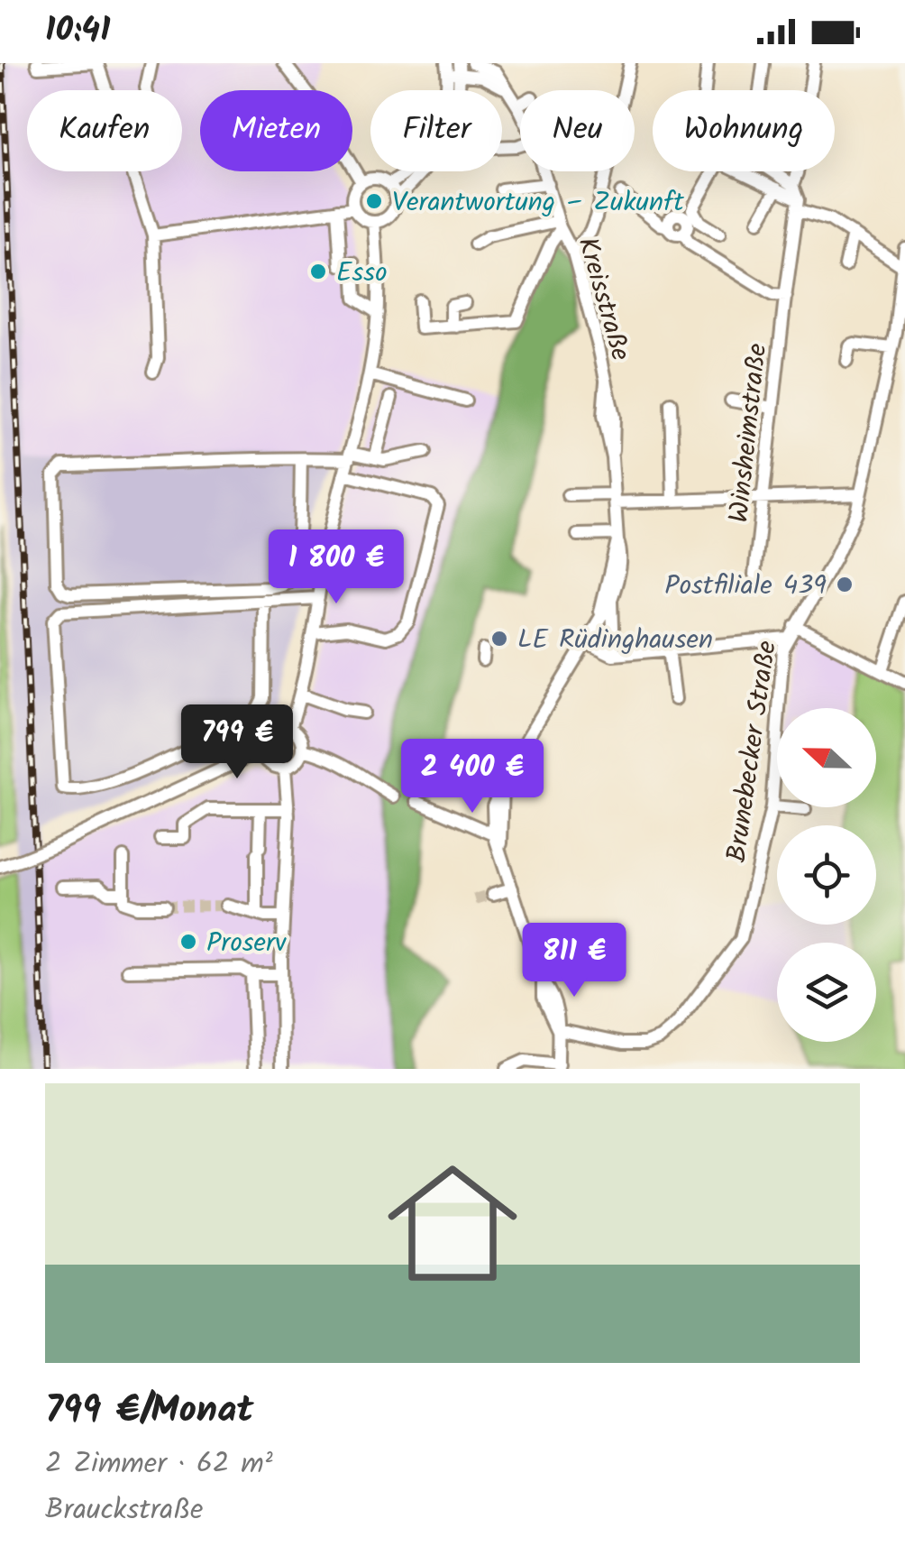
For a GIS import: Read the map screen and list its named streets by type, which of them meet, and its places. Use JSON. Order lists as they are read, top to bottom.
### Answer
{
  "streets": {
    "street": ["Kreisstraße", "Winsheimstraße", "Brunebecker Straße"]
  },
  "places": [
    "Verantwortung – Zukunft",
    "Esso",
    "Postfiliale 439",
    "LE Rüdinghausen",
    "Proserv"
  ],
  "north": "left",
  "page": {
    "status": "10:41",
    "chip": [
      "Kaufen",
      "Mieten",
      "Filter",
      "Neu",
      "Wohnung"
    ],
    "price": [
      "1 800 €",
      "799 €",
      "2 400 €",
      "811 €"
    ],
    "list": [
      {
        "name": "799 €/Monat",
        "note": "2 Zimmer · 62 m² · Brauckstraße"
      }
    ]
  }
}
